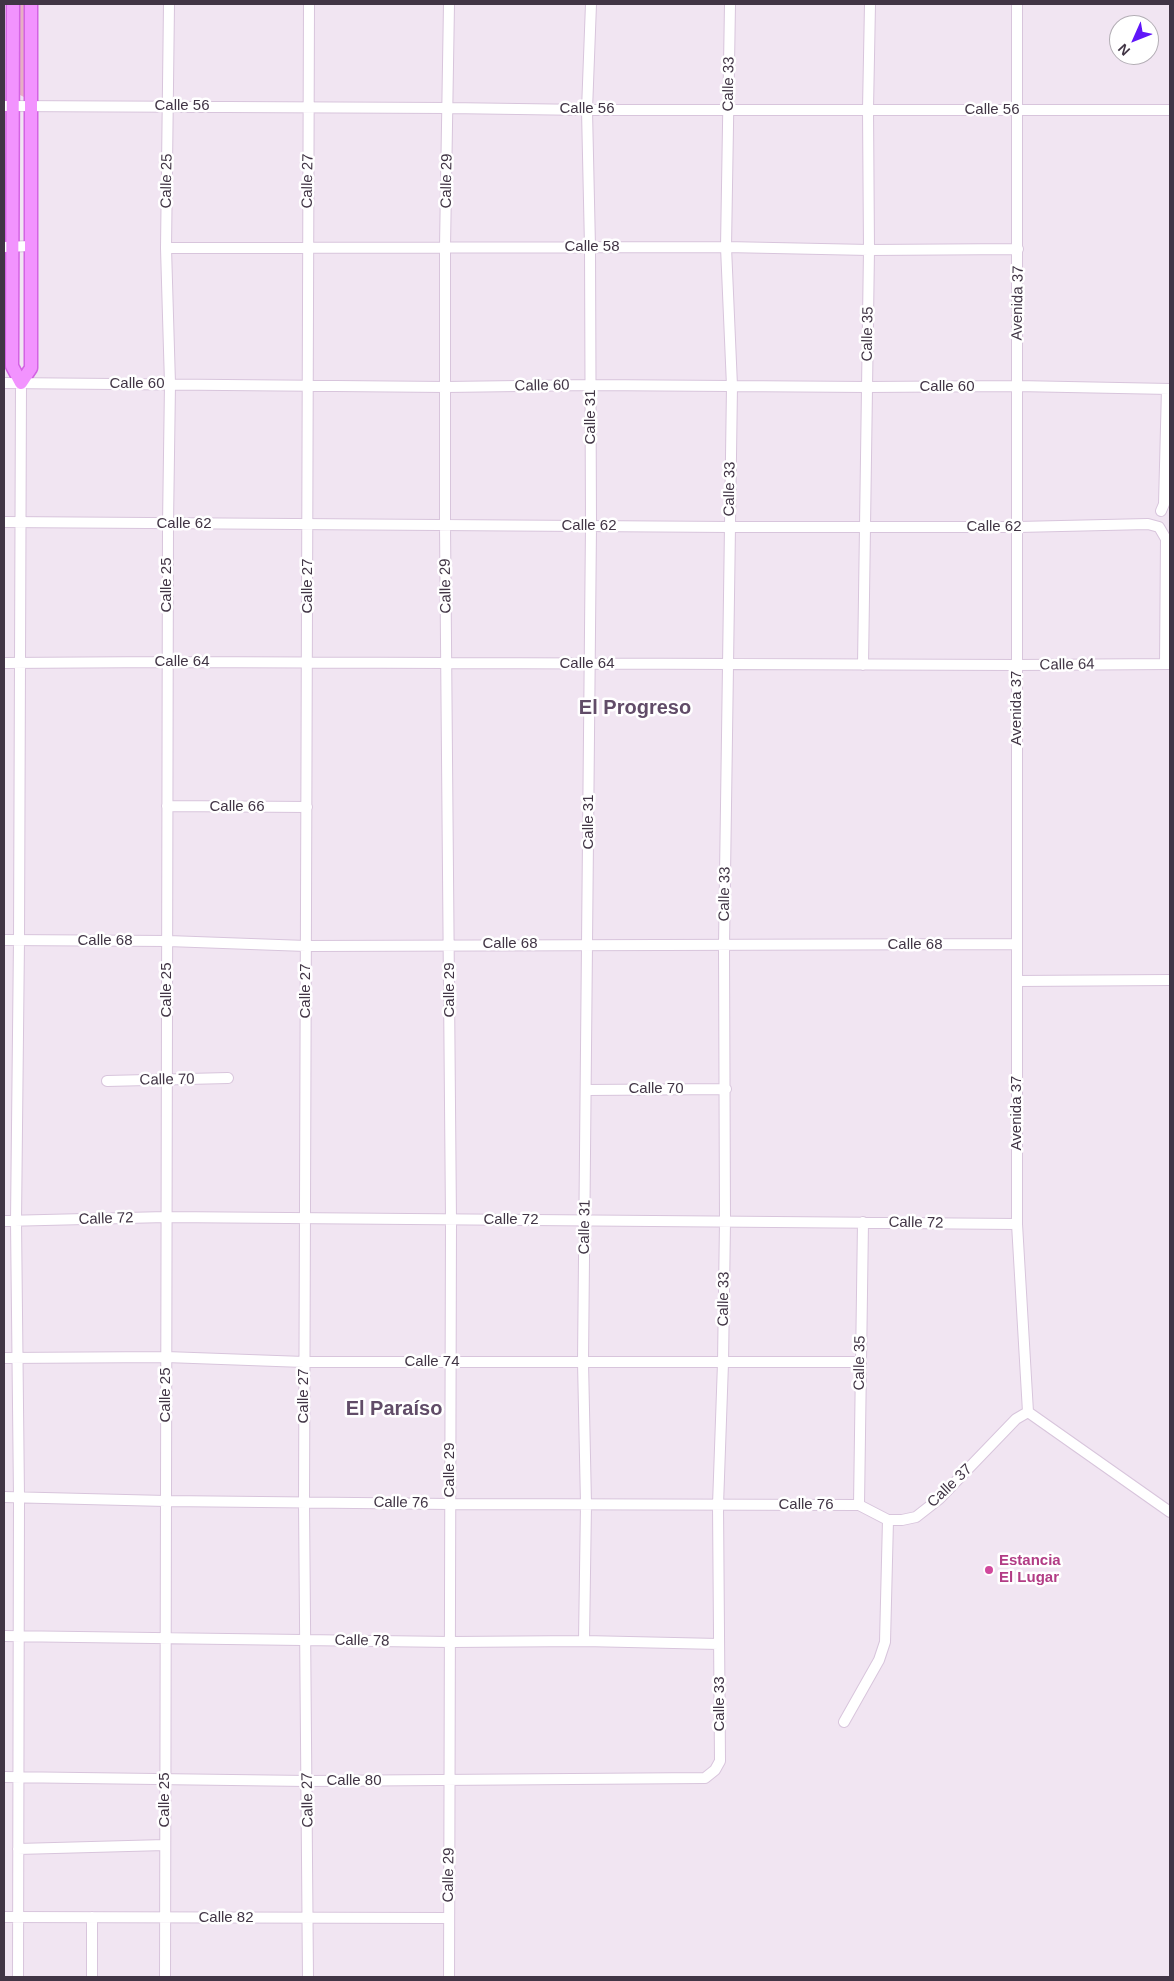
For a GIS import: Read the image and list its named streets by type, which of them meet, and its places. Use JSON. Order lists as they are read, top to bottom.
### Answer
{
  "streets": {
    "street": [
      "Calle 33",
      "Calle 56",
      "Calle 25",
      "Calle 27",
      "Calle 29",
      "Calle 58",
      "Avenida 37",
      "Calle 35",
      "Calle 60",
      "Calle 31",
      "Calle 62",
      "Calle 64",
      "Calle 66",
      "Calle 68",
      "Calle 70",
      "Calle 72",
      "Calle 74",
      "Calle 37",
      "Calle 76",
      "Calle 78",
      "Calle 80",
      "Calle 82"
    ]
  },
  "crossings": [
    ["Calle 33", "Calle 56"],
    ["Calle 33", "Calle 58"],
    ["Calle 33", "Calle 60"],
    ["Calle 33", "Calle 62"],
    ["Calle 33", "Calle 64"],
    ["Calle 33", "Calle 68"],
    ["Calle 33", "Calle 70"],
    ["Calle 33", "Calle 72"],
    ["Calle 33", "Calle 74"],
    ["Calle 33", "Calle 76"],
    ["Calle 33", "Calle 78"],
    ["Calle 33", "Calle 80"],
    ["Calle 56", "Calle 25"],
    ["Calle 56", "Calle 27"],
    ["Calle 56", "Calle 29"],
    ["Calle 56", "Avenida 37"],
    ["Calle 56", "Calle 35"],
    ["Calle 56", "Calle 31"],
    ["Calle 25", "Calle 58"],
    ["Calle 25", "Calle 60"],
    ["Calle 25", "Calle 62"],
    ["Calle 25", "Calle 64"],
    ["Calle 25", "Calle 66"],
    ["Calle 25", "Calle 68"],
    ["Calle 25", "Calle 70"],
    ["Calle 25", "Calle 72"],
    ["Calle 25", "Calle 74"],
    ["Calle 25", "Calle 76"],
    ["Calle 25", "Calle 78"],
    ["Calle 25", "Calle 80"],
    ["Calle 25", "Calle 82"],
    ["Calle 27", "Calle 58"],
    ["Calle 27", "Calle 60"],
    ["Calle 27", "Calle 62"],
    ["Calle 27", "Calle 64"],
    ["Calle 27", "Calle 66"],
    ["Calle 27", "Calle 68"],
    ["Calle 27", "Calle 72"],
    ["Calle 27", "Calle 74"],
    ["Calle 27", "Calle 76"],
    ["Calle 27", "Calle 78"],
    ["Calle 27", "Calle 80"],
    ["Calle 27", "Calle 82"],
    ["Calle 29", "Calle 58"],
    ["Calle 29", "Calle 60"],
    ["Calle 29", "Calle 62"],
    ["Calle 29", "Calle 64"],
    ["Calle 29", "Calle 68"],
    ["Calle 29", "Calle 72"],
    ["Calle 29", "Calle 74"],
    ["Calle 29", "Calle 76"],
    ["Calle 29", "Calle 78"],
    ["Calle 29", "Calle 80"],
    ["Calle 29", "Calle 82"],
    ["Calle 58", "Avenida 37"],
    ["Calle 58", "Calle 35"],
    ["Calle 58", "Calle 31"],
    ["Avenida 37", "Calle 60"],
    ["Avenida 37", "Calle 62"],
    ["Avenida 37", "Calle 64"],
    ["Avenida 37", "Calle 68"],
    ["Avenida 37", "Calle 72"],
    ["Avenida 37", "Calle 37"],
    ["Calle 35", "Calle 60"],
    ["Calle 35", "Calle 62"],
    ["Calle 35", "Calle 64"],
    ["Calle 35", "Calle 72"],
    ["Calle 35", "Calle 74"],
    ["Calle 35", "Calle 76"],
    ["Calle 60", "Calle 31"],
    ["Calle 31", "Calle 62"],
    ["Calle 31", "Calle 64"],
    ["Calle 31", "Calle 68"],
    ["Calle 31", "Calle 70"],
    ["Calle 31", "Calle 72"],
    ["Calle 31", "Calle 74"],
    ["Calle 31", "Calle 76"],
    ["Calle 31", "Calle 78"],
    ["Calle 62", "Calle 64"]
  ],
  "districts": ["El Progreso", "El Paraíso"],
  "places": ["Estancia El Lugar"],
  "north": "bottom left"
}
